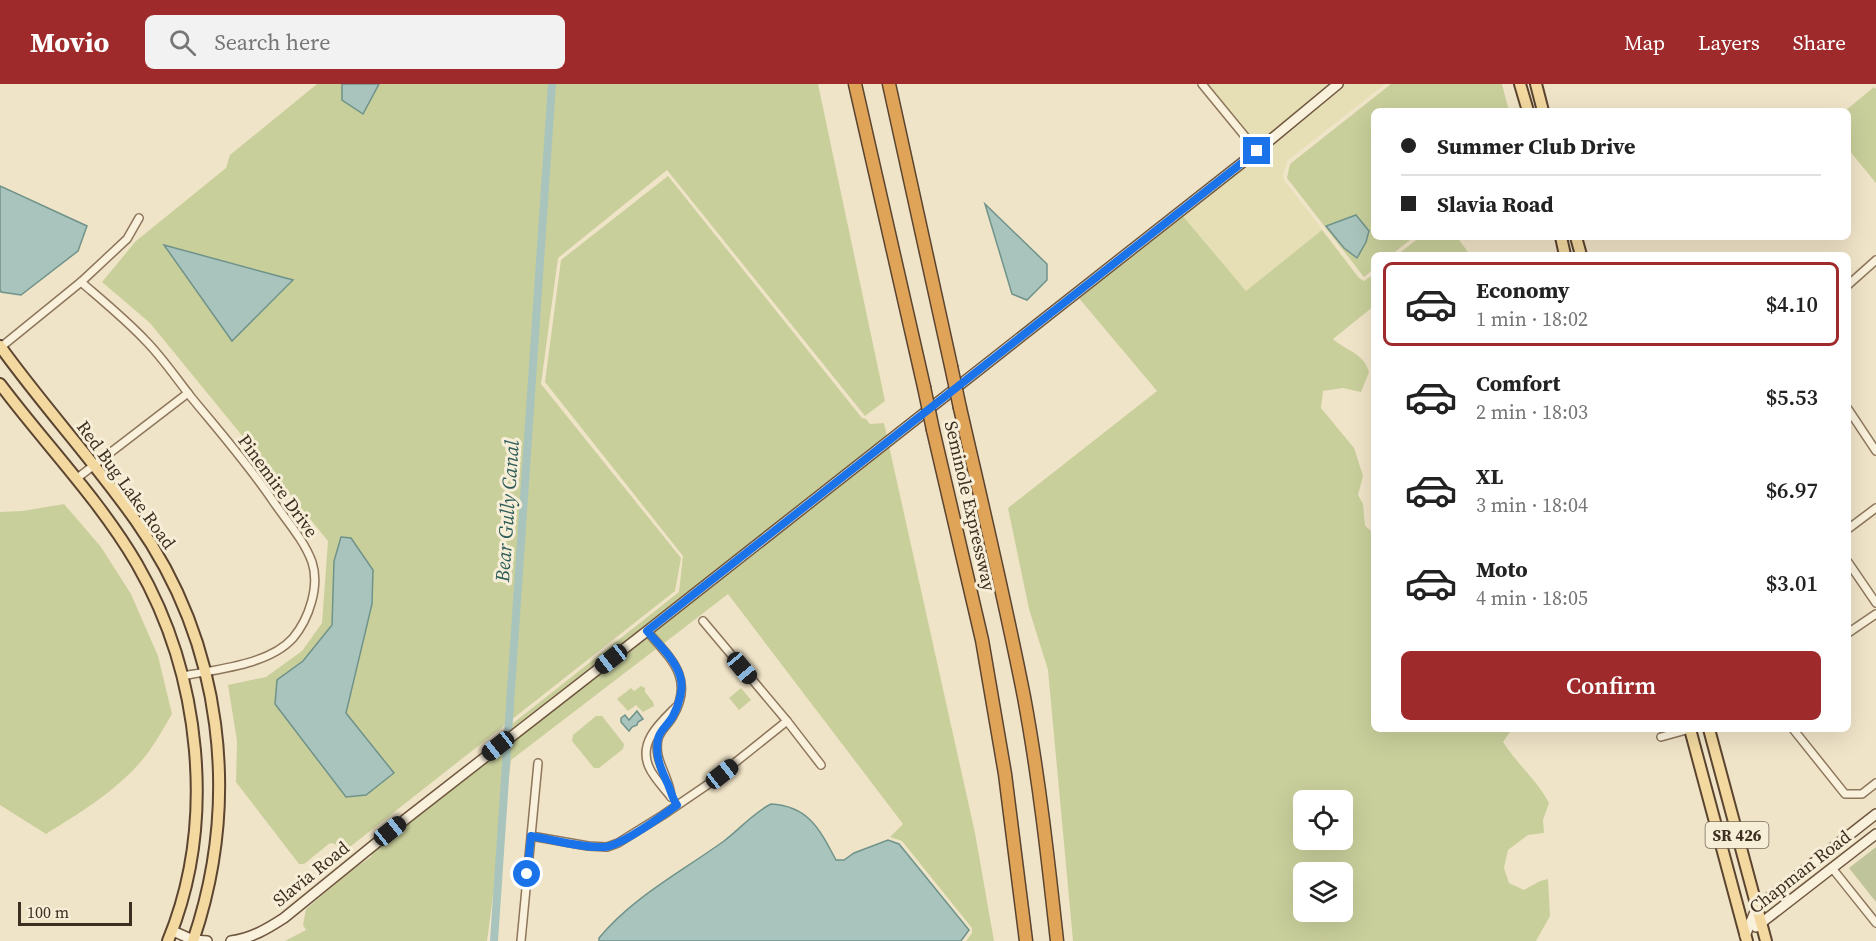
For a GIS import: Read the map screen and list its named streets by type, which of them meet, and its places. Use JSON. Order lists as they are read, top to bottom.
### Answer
{
  "streets": {
    "highway": ["Seminole Expressway"],
    "main road": ["Red Bug Lake Road", "SR 426"],
    "street": ["Pinemire Drive", "Chapman Road", "Slavia Road"]
  },
  "crossings": [
    ["Red Bug Lake Road", "Pinemire Drive"],
    ["SR 426", "Chapman Road"]
  ],
  "water": ["Bear Gully Canal"],
  "scale_bar": "100 m",
  "page": {
    "header": "Movio",
    "search": "Search here",
    "nav": ["Map", "Layers", "Share"],
    "banner": ["Summer Club Drive", "Slavia Road"],
    "list": [
      {
        "name": "Economy",
        "note": "1 min · 18:02",
        "value": "$4.10"
      },
      {
        "name": "Comfort",
        "note": "2 min · 18:03",
        "value": "$5.53"
      },
      {
        "name": "XL",
        "note": "3 min · 18:04",
        "value": "$6.97"
      },
      {
        "name": "Moto",
        "note": "4 min · 18:05",
        "value": "$3.01"
      }
    ],
    "buttons": "Confirm",
    "scale": "100 m"
  }
}
